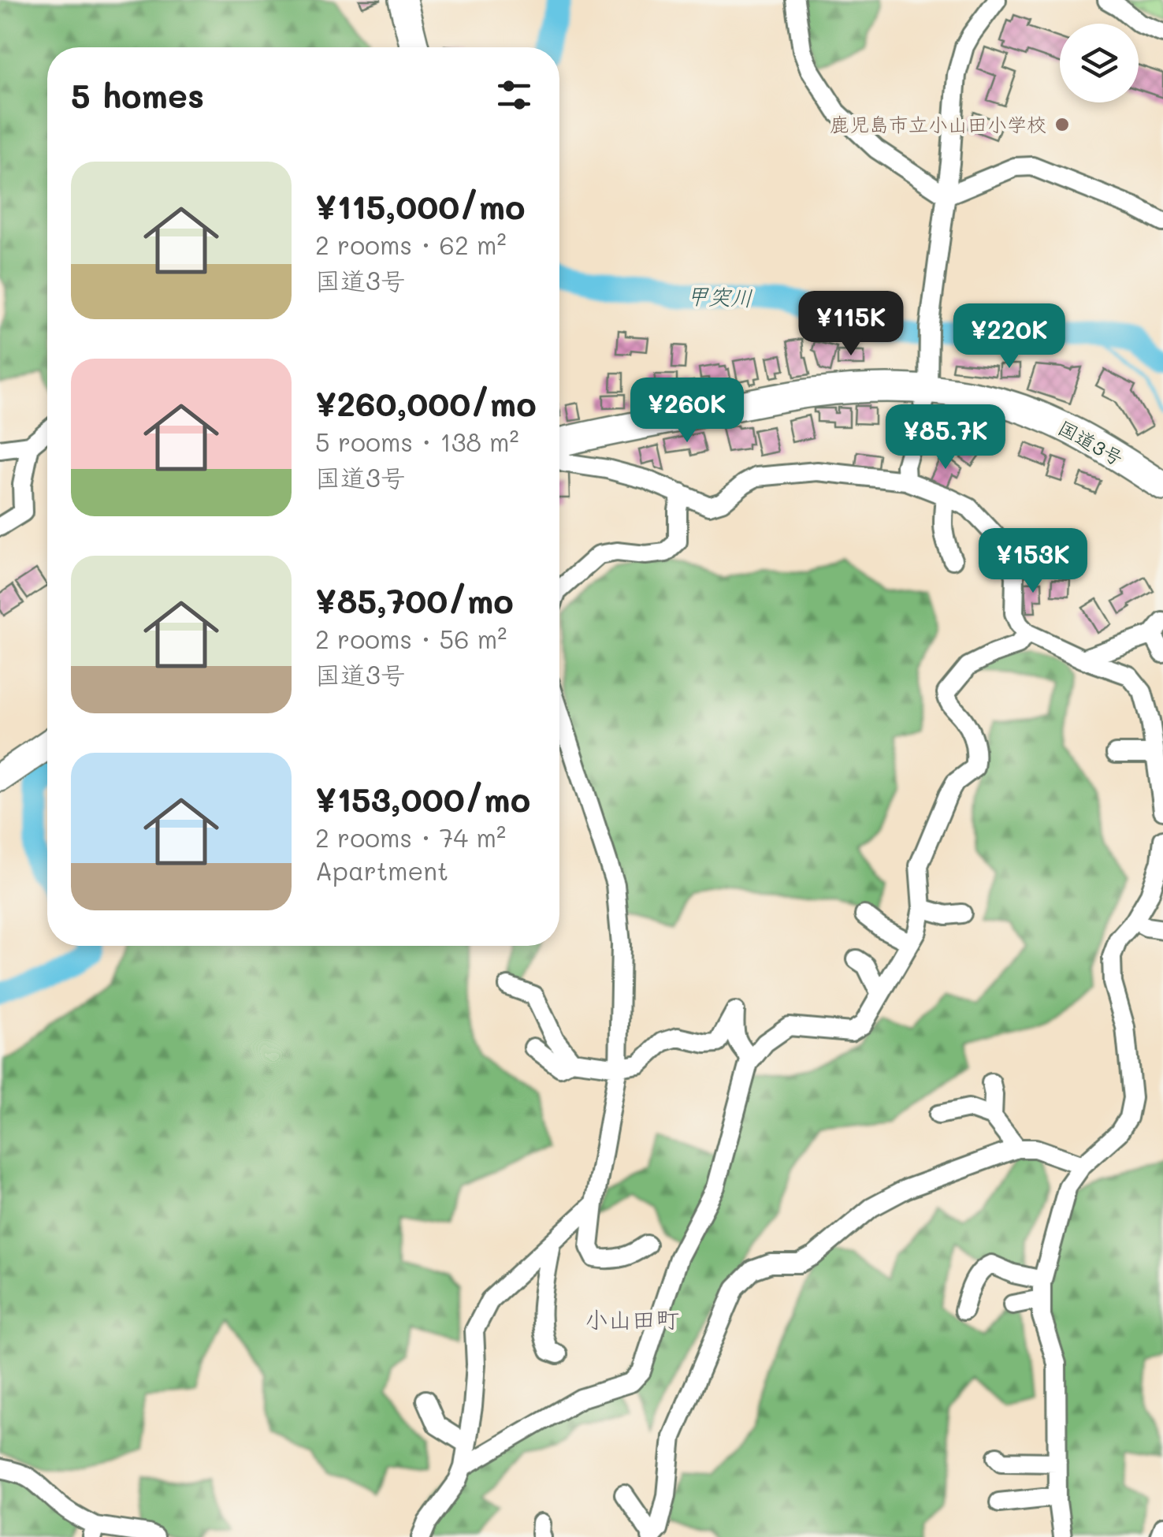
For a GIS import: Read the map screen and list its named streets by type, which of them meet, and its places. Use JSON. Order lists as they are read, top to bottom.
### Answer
{
  "streets": {
    "highway": ["国道3号"]
  },
  "districts": ["小山田町"],
  "water": ["甲突川"],
  "places": ["鹿児島市立小山田小学校"],
  "page": {
    "heading": "5 homes",
    "list": [
      {
        "name": "¥115,000/mo",
        "note": "2 rooms · 62 m² · 国道3号"
      },
      {
        "name": "¥260,000/mo",
        "note": "5 rooms · 138 m² · 国道3号"
      },
      {
        "name": "¥85,700/mo",
        "note": "2 rooms · 56 m² · 国道3号"
      },
      {
        "name": "¥153,000/mo",
        "note": "2 rooms · 74 m² · Apartment"
      }
    ],
    "price": [
      "¥115K",
      "¥220K",
      "¥260K",
      "¥85.7K",
      "¥153K"
    ]
  }
}
